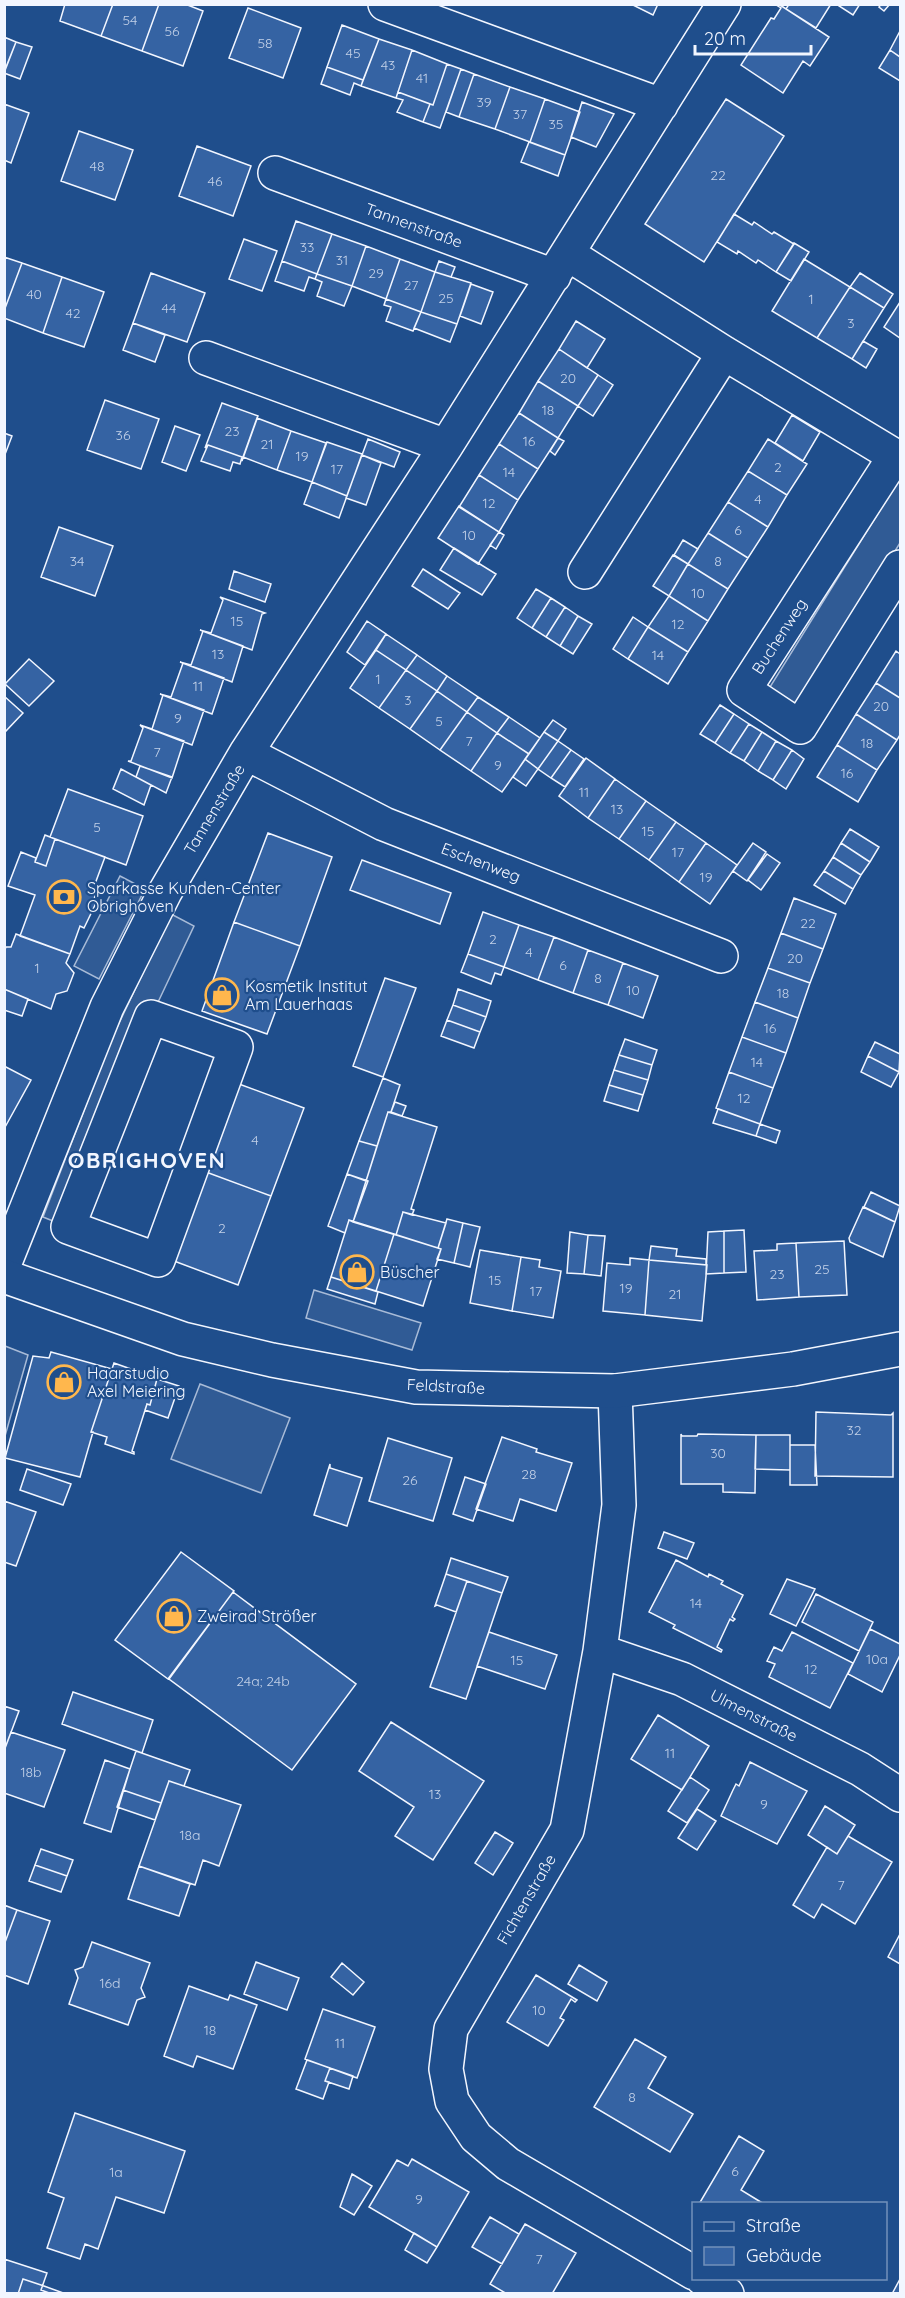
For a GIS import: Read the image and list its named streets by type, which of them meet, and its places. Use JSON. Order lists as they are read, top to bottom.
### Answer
{
  "streets": {
    "street": [
      "Tannenstraße",
      "Buchenweg",
      "Eschenweg",
      "Feldstraße",
      "Ulmenstraße",
      "Fichtenstraße"
    ]
  },
  "crossings": [
    ["Tannenstraße", "Buchenweg"],
    ["Tannenstraße", "Eschenweg"],
    ["Feldstraße", "Fichtenstraße"],
    ["Ulmenstraße", "Fichtenstraße"]
  ],
  "districts": ["OBRIGHOVEN"],
  "places": {
    "bank": ["Sparkasse Kunden-Center Obrighoven"],
    "shop": [
      "Kosmetik Institut Am Lauerhaas",
      "Büscher",
      "Haarstudio Axel Meiering",
      "Zweirad Strößer"
    ]
  },
  "house_numbers": [
    "54",
    "56",
    "58",
    "45",
    "43",
    "41",
    "39",
    "37",
    "35",
    "48",
    "22",
    "46",
    "33",
    "31",
    "29",
    "27",
    "40",
    "25",
    "1",
    "44",
    "42",
    "3",
    "20",
    "18",
    "23",
    "36",
    "16",
    "21",
    "19",
    "2",
    "17",
    "14",
    "4",
    "12",
    "6",
    "10",
    "34",
    "8",
    "10",
    "15",
    "12",
    "13",
    "14",
    "1",
    "11",
    "3",
    "20",
    "9",
    "5",
    "7",
    "18",
    "7",
    "9",
    "16",
    "11",
    "13",
    "5",
    "15",
    "17",
    "19",
    "22",
    "2",
    "4",
    "20",
    "6",
    "1",
    "8",
    "10",
    "18",
    "16",
    "14",
    "12",
    "4",
    "2",
    "25",
    "23",
    "15",
    "19",
    "17",
    "21",
    "32",
    "30",
    "28",
    "26",
    "14",
    "10a",
    "15",
    "12",
    "24a; 24b",
    "11",
    "18b",
    "13",
    "9",
    "18a",
    "7",
    "16d",
    "10",
    "18",
    "11",
    "8",
    "6",
    "1a",
    "9",
    "7"
  ],
  "legend": ["Straße", "Gebäude"],
  "scale_bar": "20 m"
}
